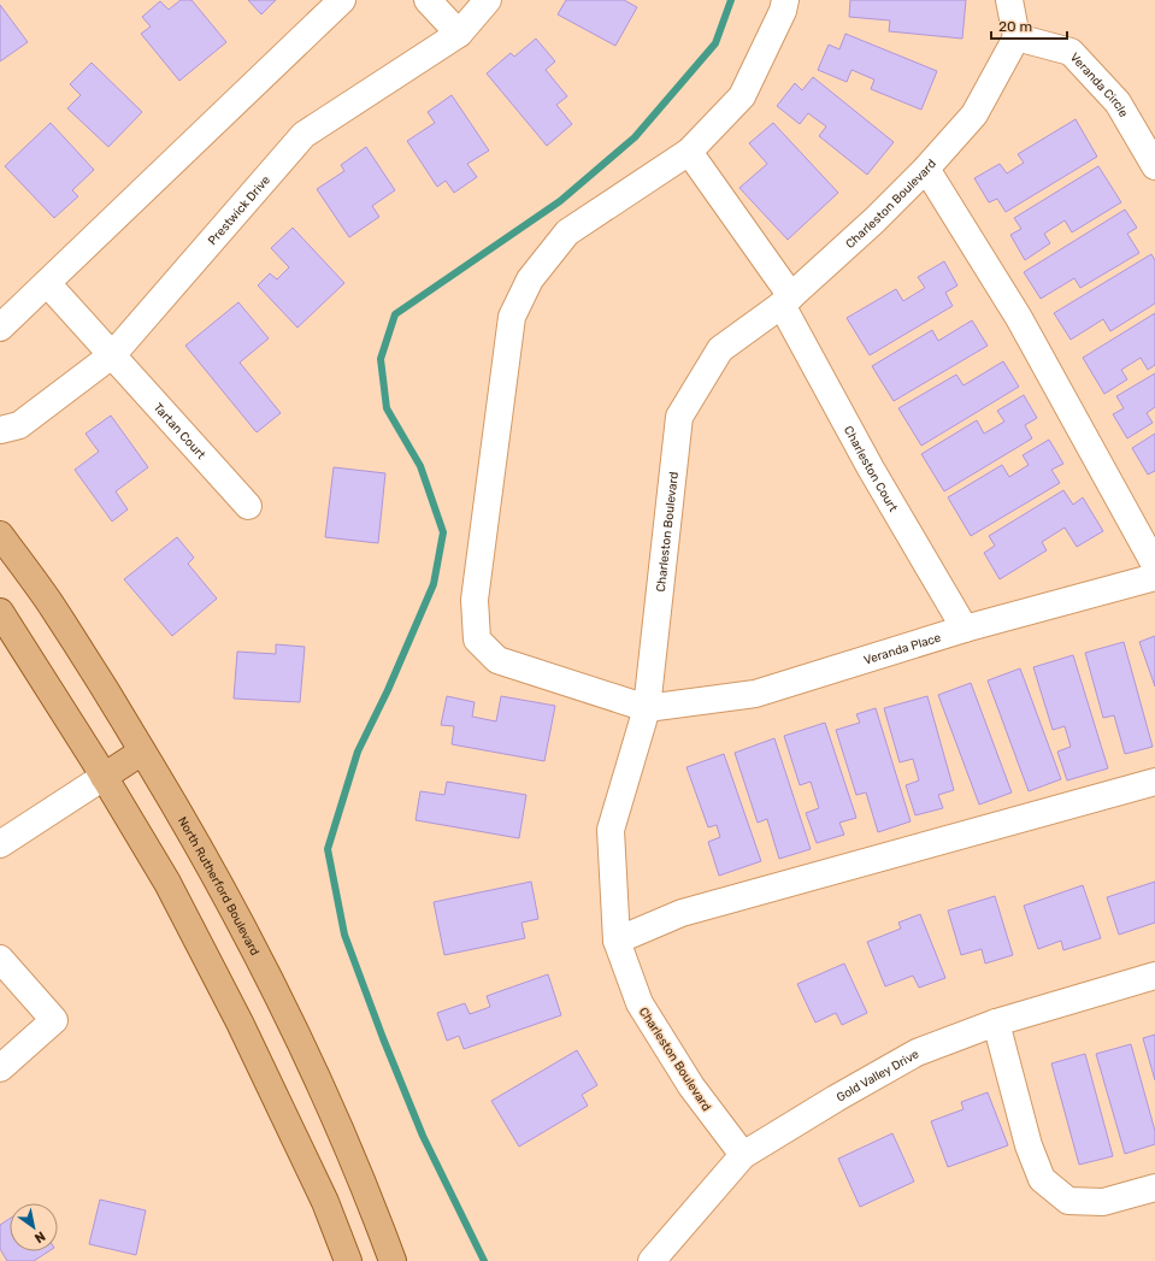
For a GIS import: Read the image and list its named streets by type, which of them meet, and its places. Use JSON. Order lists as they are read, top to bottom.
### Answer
{
  "streets": {
    "main road": ["North Rutherford Boulevard"],
    "street": [
      "Veranda Circle",
      "Charleston Boulevard",
      "Prestwick Drive",
      "Tartan Court",
      "Charleston Court",
      "Veranda Place",
      "Gold Valley Drive"
    ]
  },
  "crossings": [
    ["Veranda Circle", "Charleston Boulevard"],
    ["Charleston Boulevard", "Charleston Court"],
    ["Charleston Boulevard", "Veranda Place"],
    ["Charleston Boulevard", "Gold Valley Drive"],
    ["Prestwick Drive", "Tartan Court"],
    ["Charleston Court", "Veranda Place"]
  ],
  "scale_bar": "20 m",
  "north": "bottom right"
}
